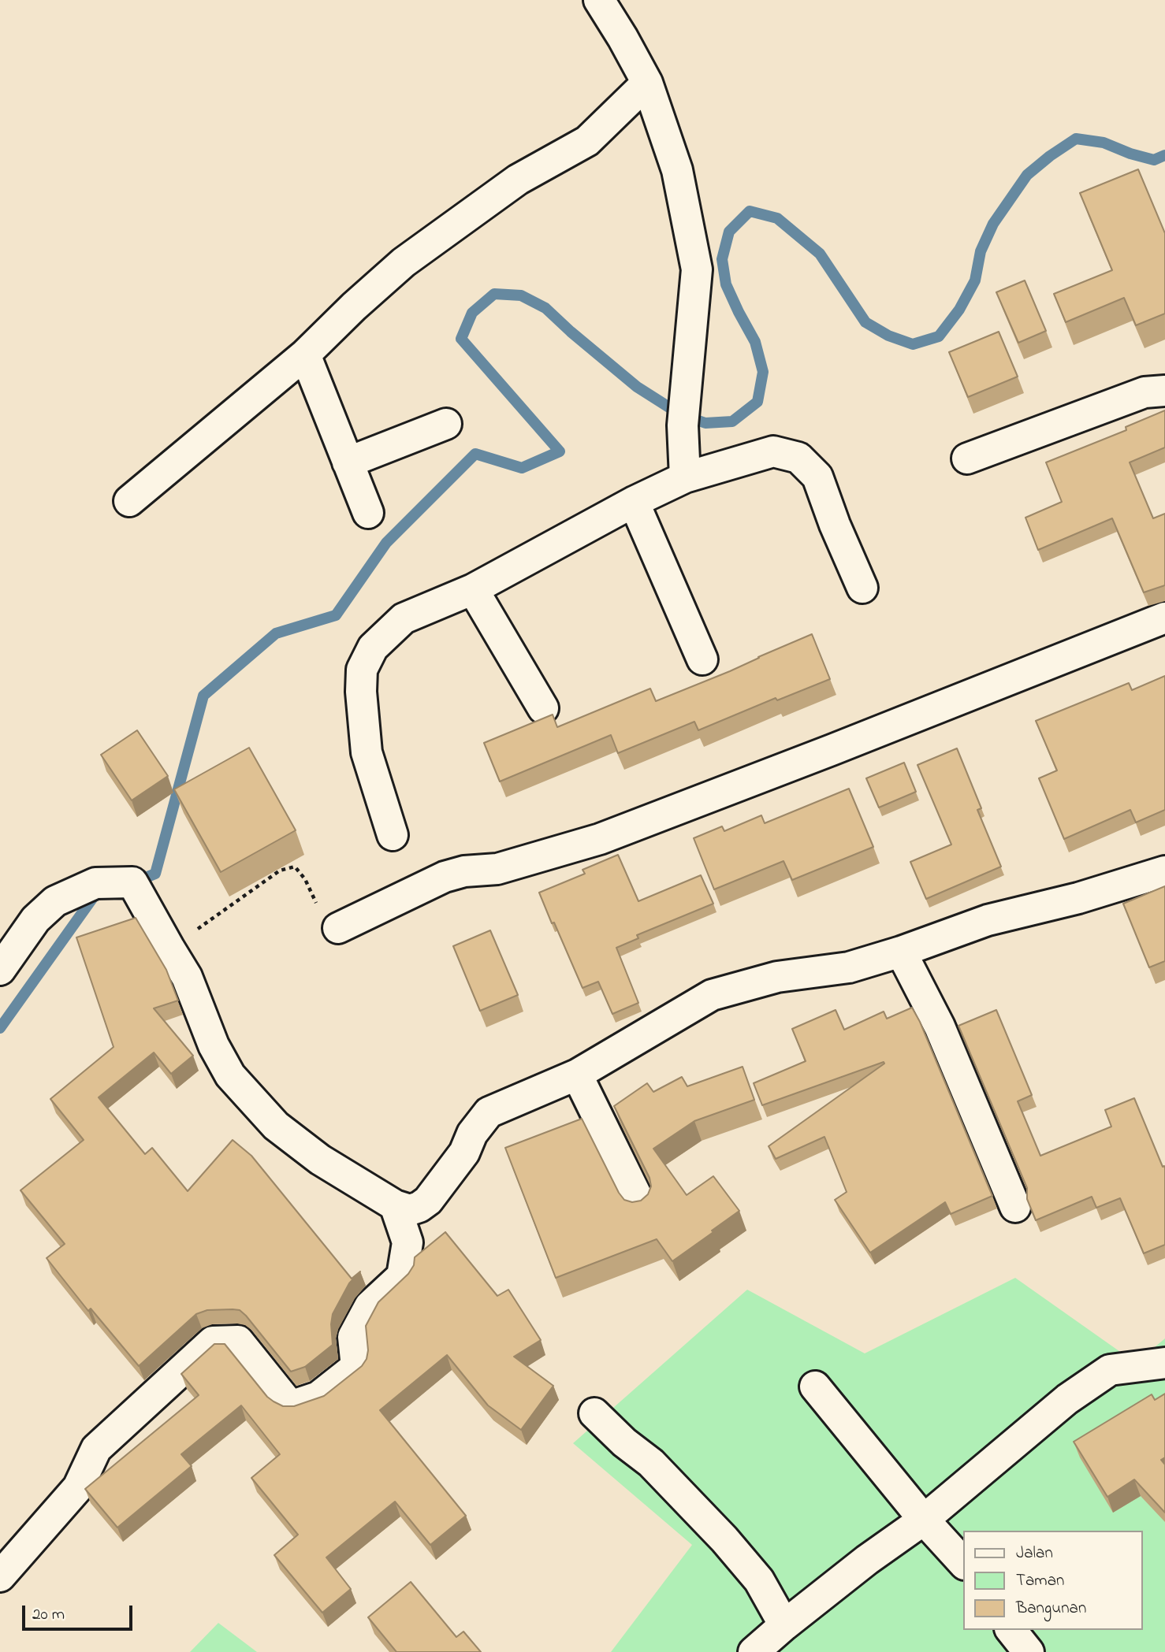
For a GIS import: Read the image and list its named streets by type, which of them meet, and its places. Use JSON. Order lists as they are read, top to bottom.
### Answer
{
  "legend": ["Jalan", "Taman", "Bangunan"],
  "scale_bar": "20 m"
}
